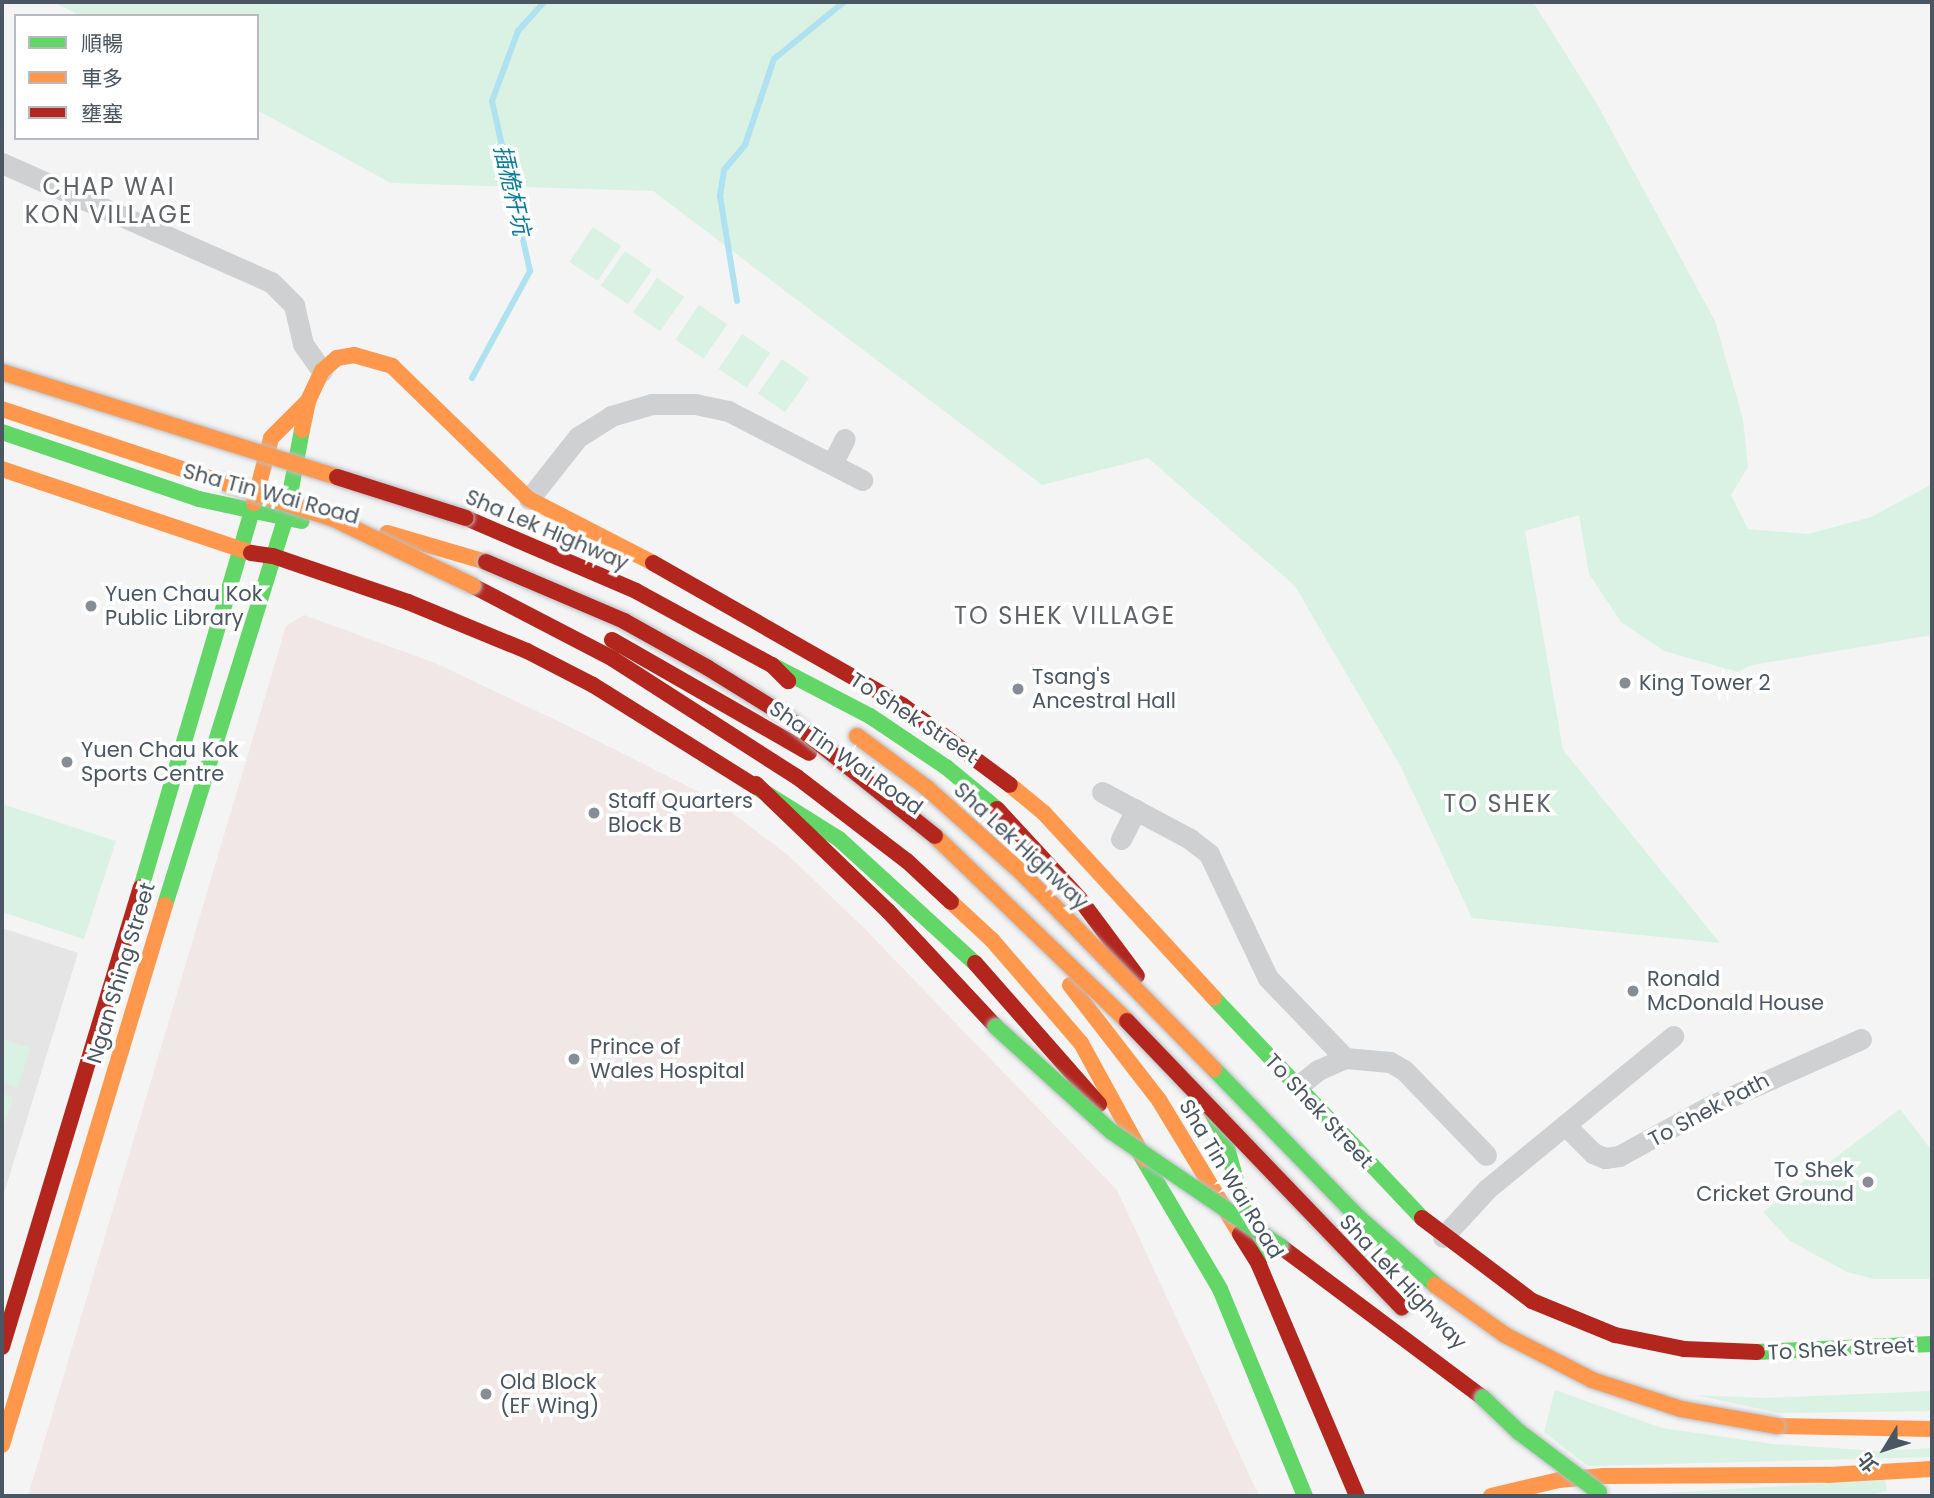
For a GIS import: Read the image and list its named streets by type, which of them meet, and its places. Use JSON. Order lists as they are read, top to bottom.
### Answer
{
  "streets": {
    "main road": [
      "Sha Tin Wai Road",
      "Sha Lek Highway",
      "To Shek Street",
      "Ngan Shing Street"
    ],
    "street": ["To Shek Path"]
  },
  "crossings": [
    ["Sha Tin Wai Road", "Ngan Shing Street"]
  ],
  "districts": ["CHAP WAI KON VILLAGE", "TO SHEK VILLAGE", "TO SHEK"],
  "water": ["插桅杆坑"],
  "places": [
    "Yuen Chau Kok Public Library",
    "King Tower 2",
    "Tsang's Ancestral Hall",
    "Yuen Chau Kok Sports Centre",
    "Staff Quarters Block B",
    "Ronald McDonald House",
    "Prince of Wales Hospital",
    "To Shek Cricket Ground",
    "Old Block (EF Wing)"
  ],
  "legend": ["順暢", "車多", "壅塞"],
  "north": "bottom left"
}
